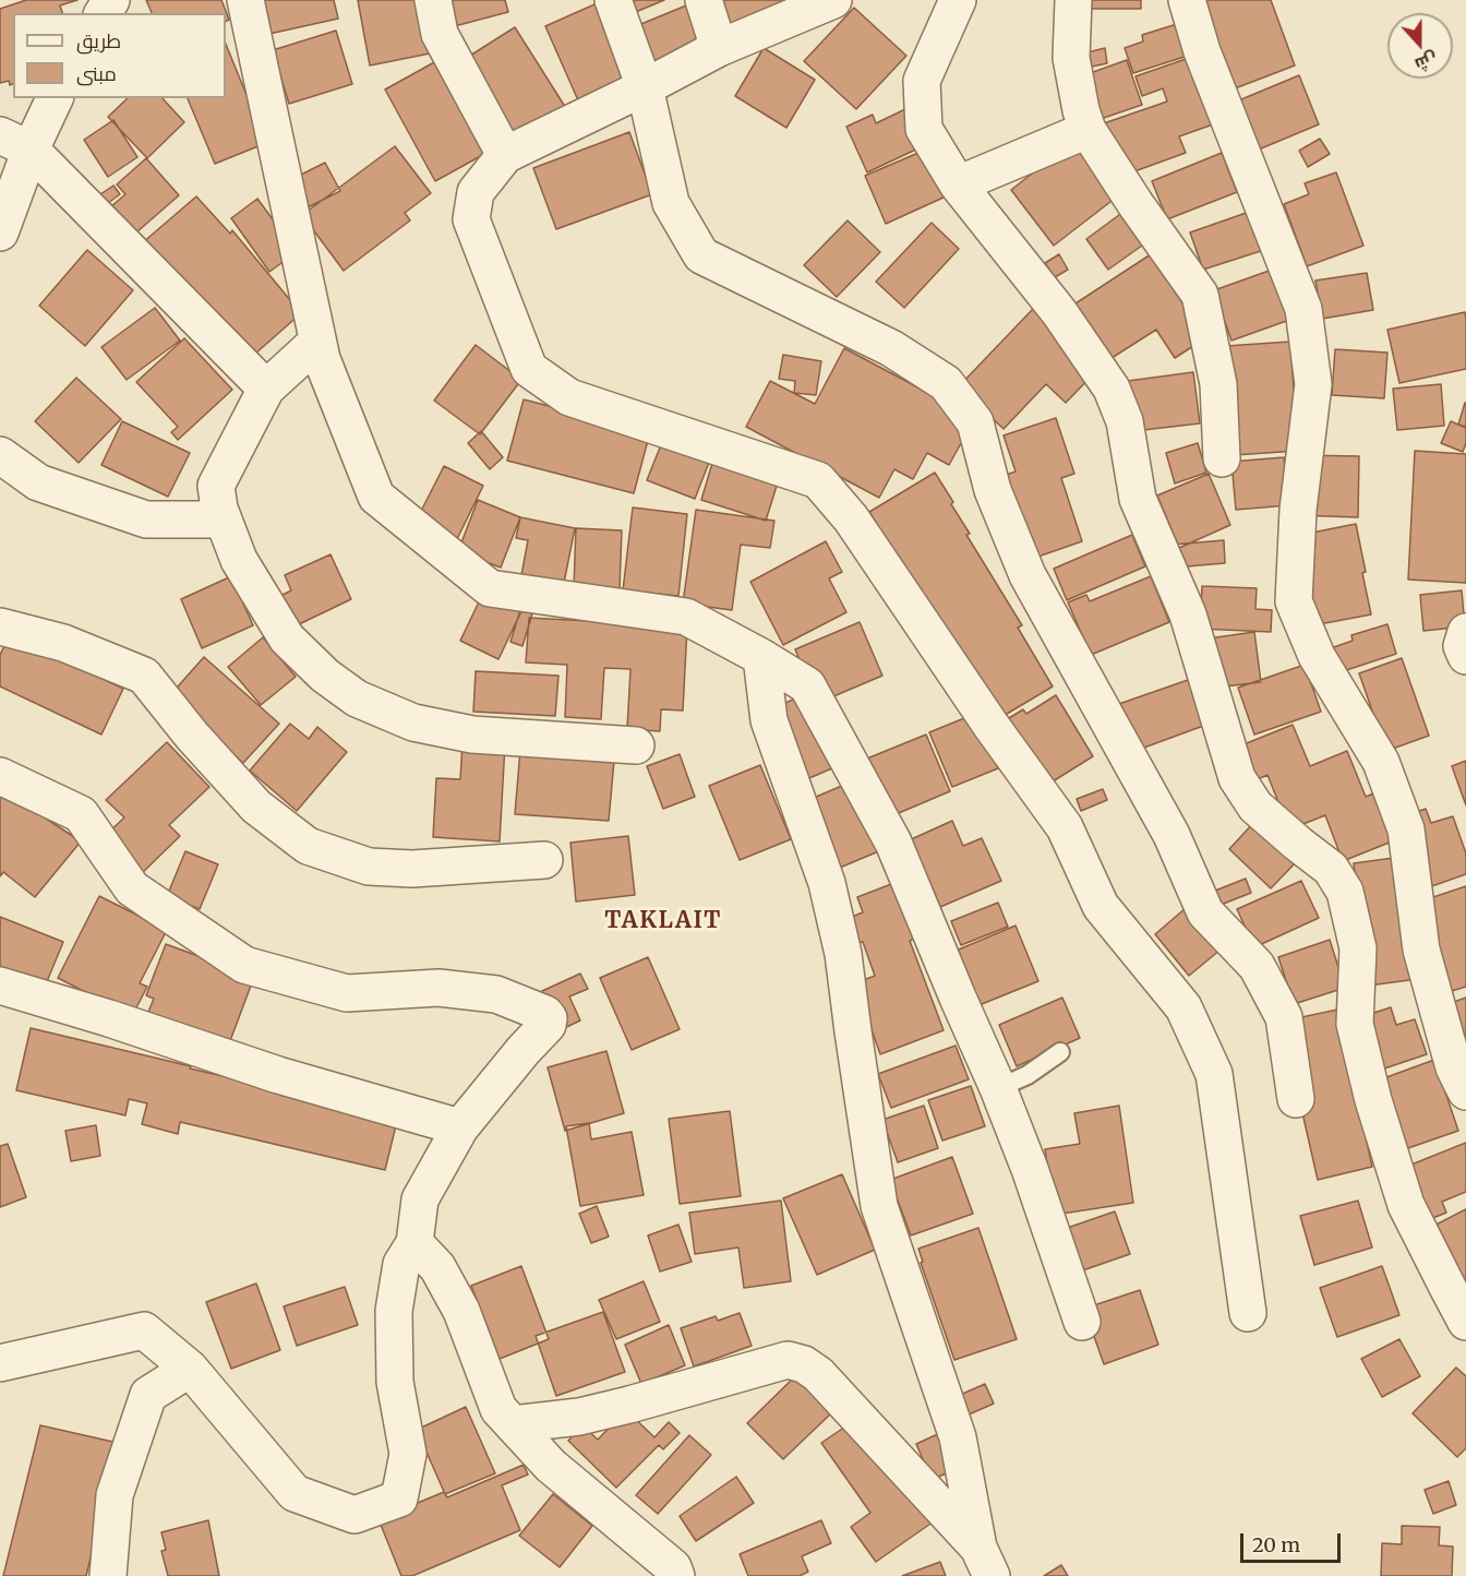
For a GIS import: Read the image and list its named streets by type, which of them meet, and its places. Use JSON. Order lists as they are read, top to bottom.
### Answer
{
  "districts": ["TAKLAIT"],
  "legend": ["طريق", "مبنى"],
  "scale_bar": "20 m",
  "north": "bottom"
}
